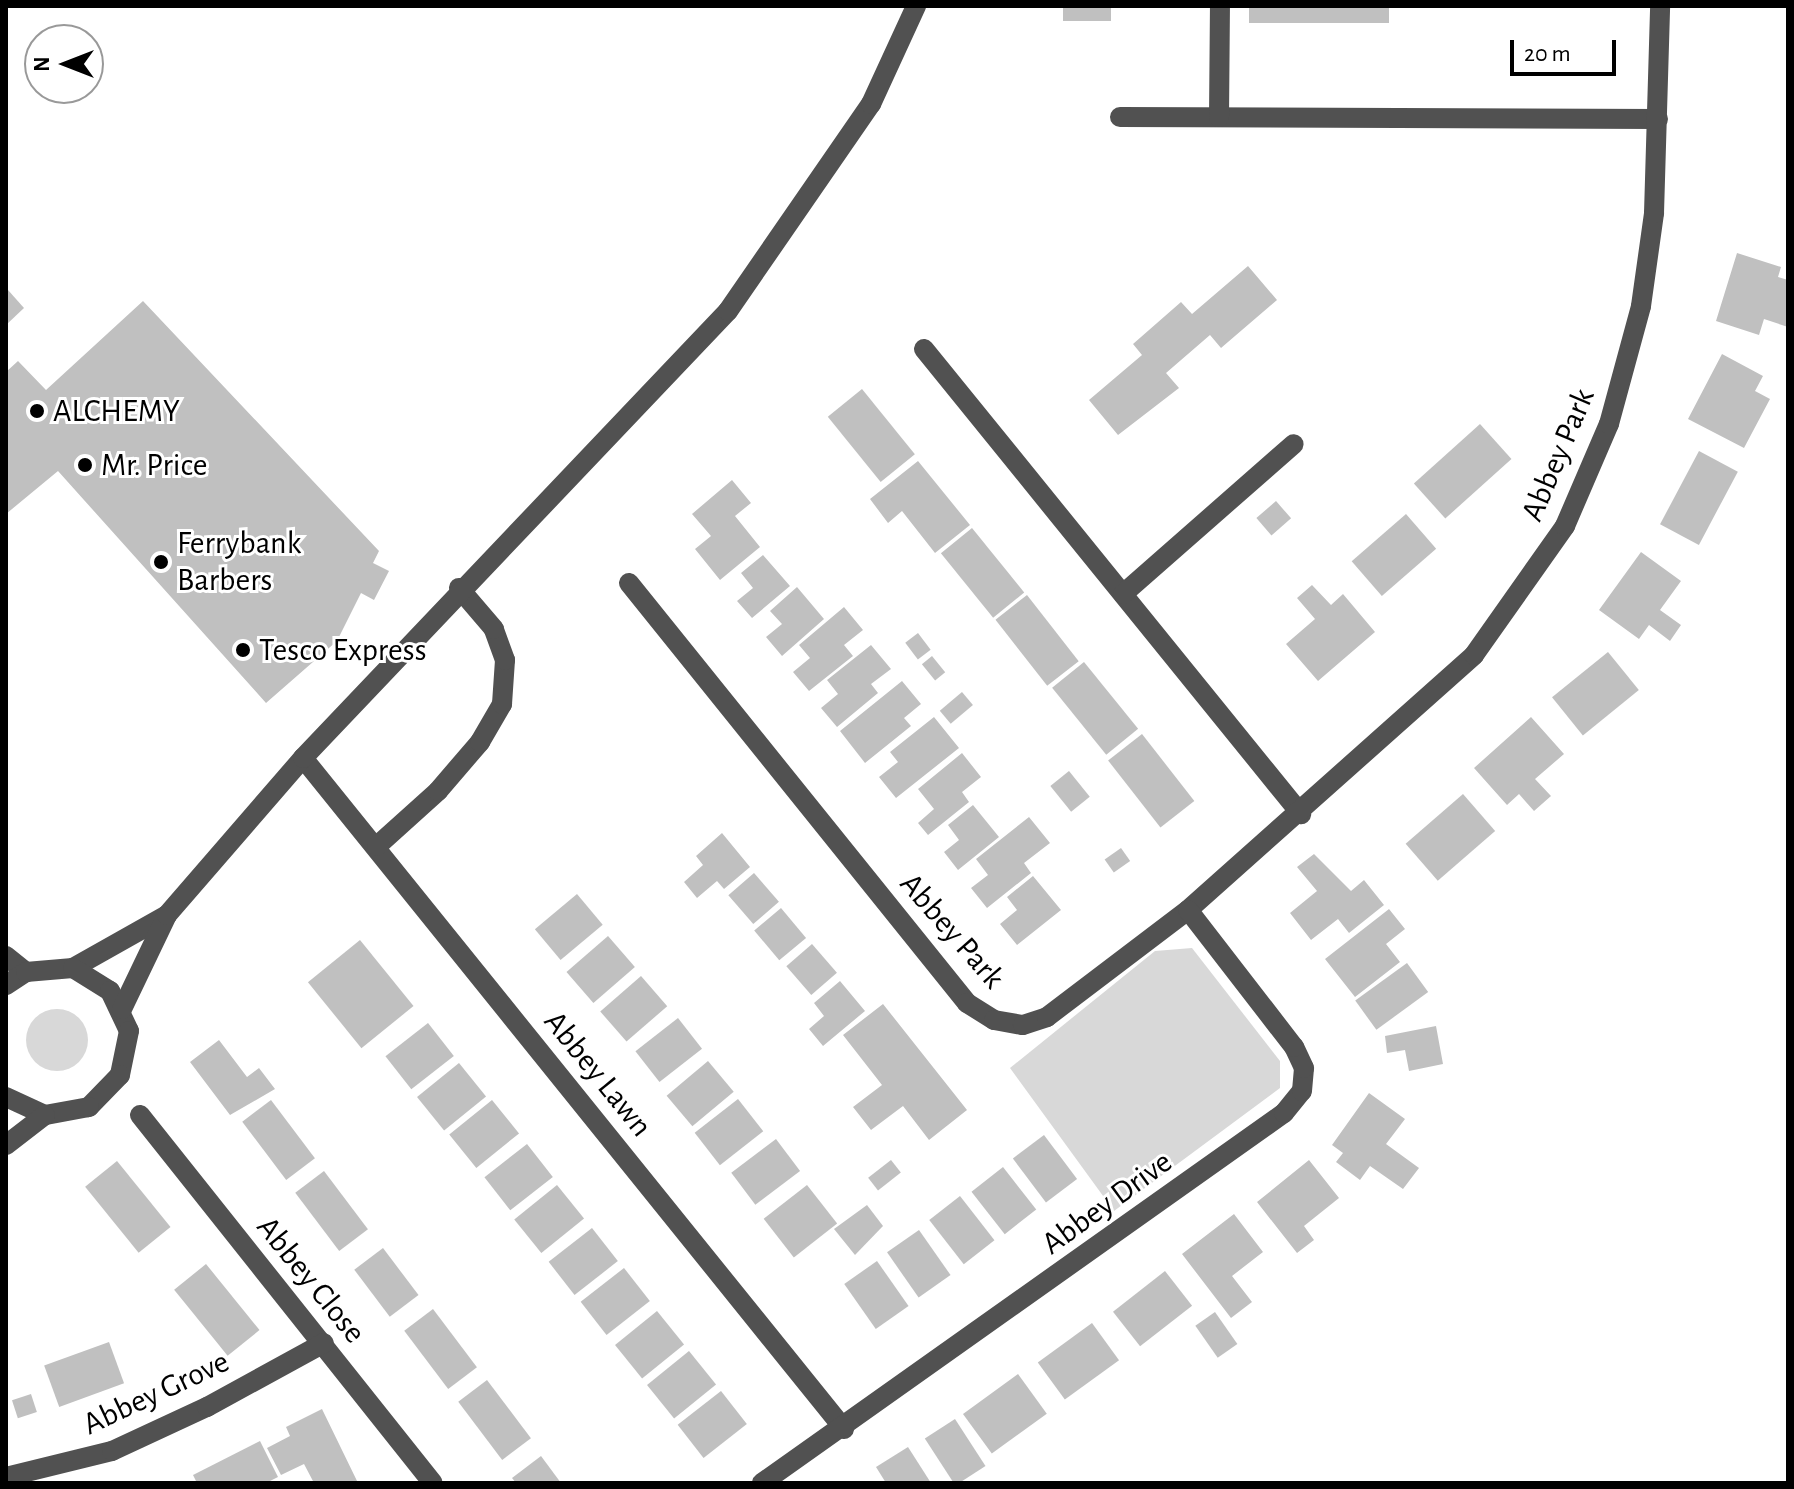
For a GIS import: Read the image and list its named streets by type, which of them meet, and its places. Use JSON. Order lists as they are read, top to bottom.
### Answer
{
  "streets": {
    "street": [
      "Abbey Park",
      "Abbey Lawn",
      "Abbey Drive",
      "Abbey Close",
      "Abbey Grove"
    ]
  },
  "crossings": [
    ["Abbey Park", "Abbey Drive"],
    ["Abbey Lawn", "Abbey Drive"],
    ["Abbey Close", "Abbey Grove"]
  ],
  "places": [
    "ALCHEMY",
    "Mr. Price",
    "Ferrybank Barbers",
    "Tesco Express"
  ],
  "scale_bar": "20 m",
  "north": "left"
}
